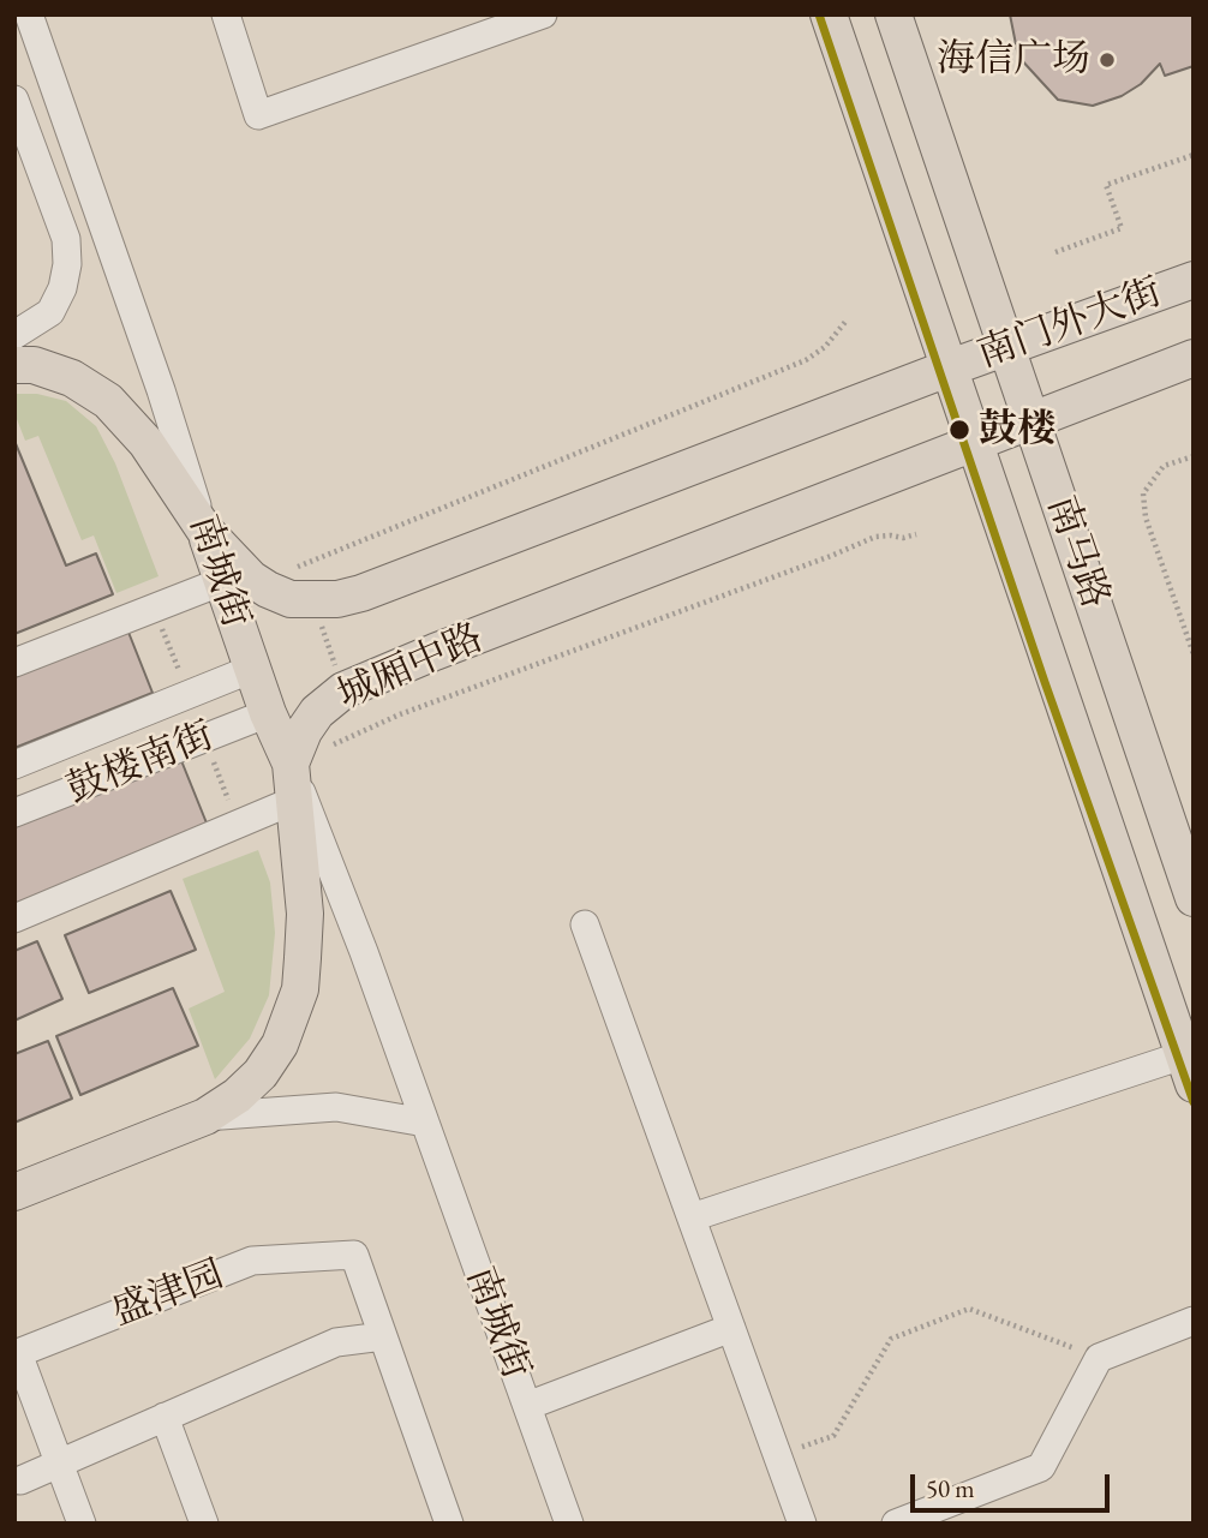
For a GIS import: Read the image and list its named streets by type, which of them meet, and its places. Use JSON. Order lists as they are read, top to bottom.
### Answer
{
  "streets": {
    "main road": [
      "南门外大街",
      "南马路",
      "南城街",
      "城厢中路"
    ],
    "street": ["鼓楼南街", "盛津园"]
  },
  "crossings": [
    ["南门外大街", "南马路"],
    ["南门外大街", "城厢中路"],
    ["南马路", "城厢中路"],
    ["南城街", "城厢中路"],
    ["南城街", "鼓楼南街"]
  ],
  "places": ["海信广场", "鼓楼"],
  "scale_bar": "50 m"
}
